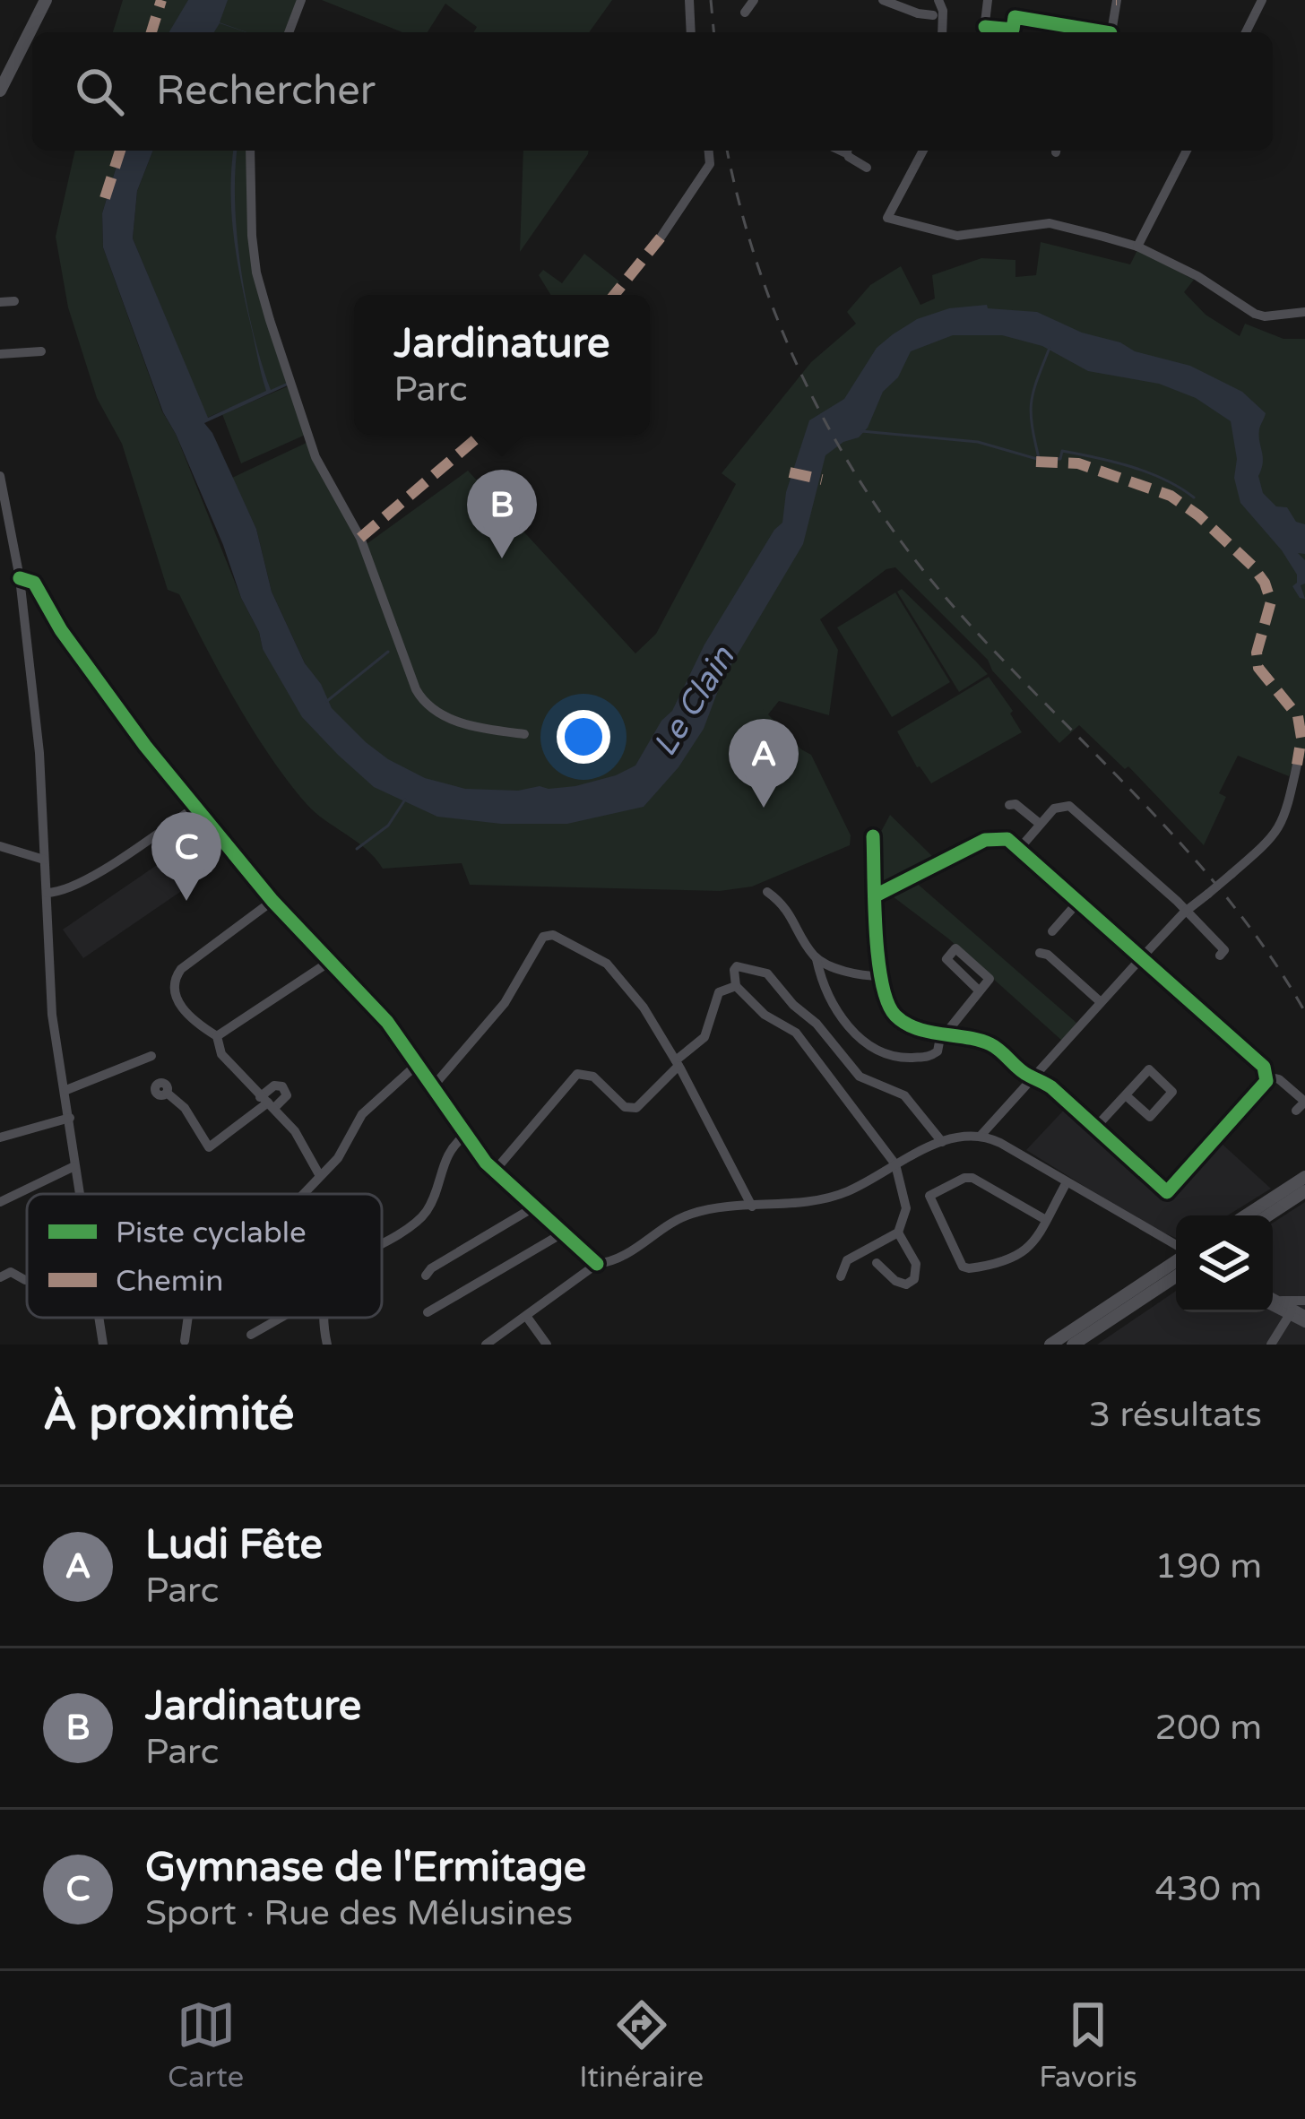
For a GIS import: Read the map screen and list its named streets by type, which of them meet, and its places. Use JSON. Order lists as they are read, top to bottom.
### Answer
{
  "water": ["Le Clain"],
  "legend": ["Piste cyclable", "Chemin"],
  "page": {
    "search": "Rechercher",
    "popup": ["Jardinature", "Parc"],
    "pins": ["B", "A", "C"],
    "heading": ["À proximité", "3 résultats"],
    "list": [
      {
        "mark": "A",
        "name": "Ludi Fête",
        "note": "Parc",
        "value": "190 m"
      },
      {
        "mark": "B",
        "name": "Jardinature",
        "note": "Parc",
        "value": "200 m"
      },
      {
        "mark": "C",
        "name": "Gymnase de l'Ermitage",
        "note": "Sport · Rue des Mélusines",
        "value": "430 m"
      }
    ],
    "nav": ["Carte", "Itinéraire", "Favoris"]
  }
}
